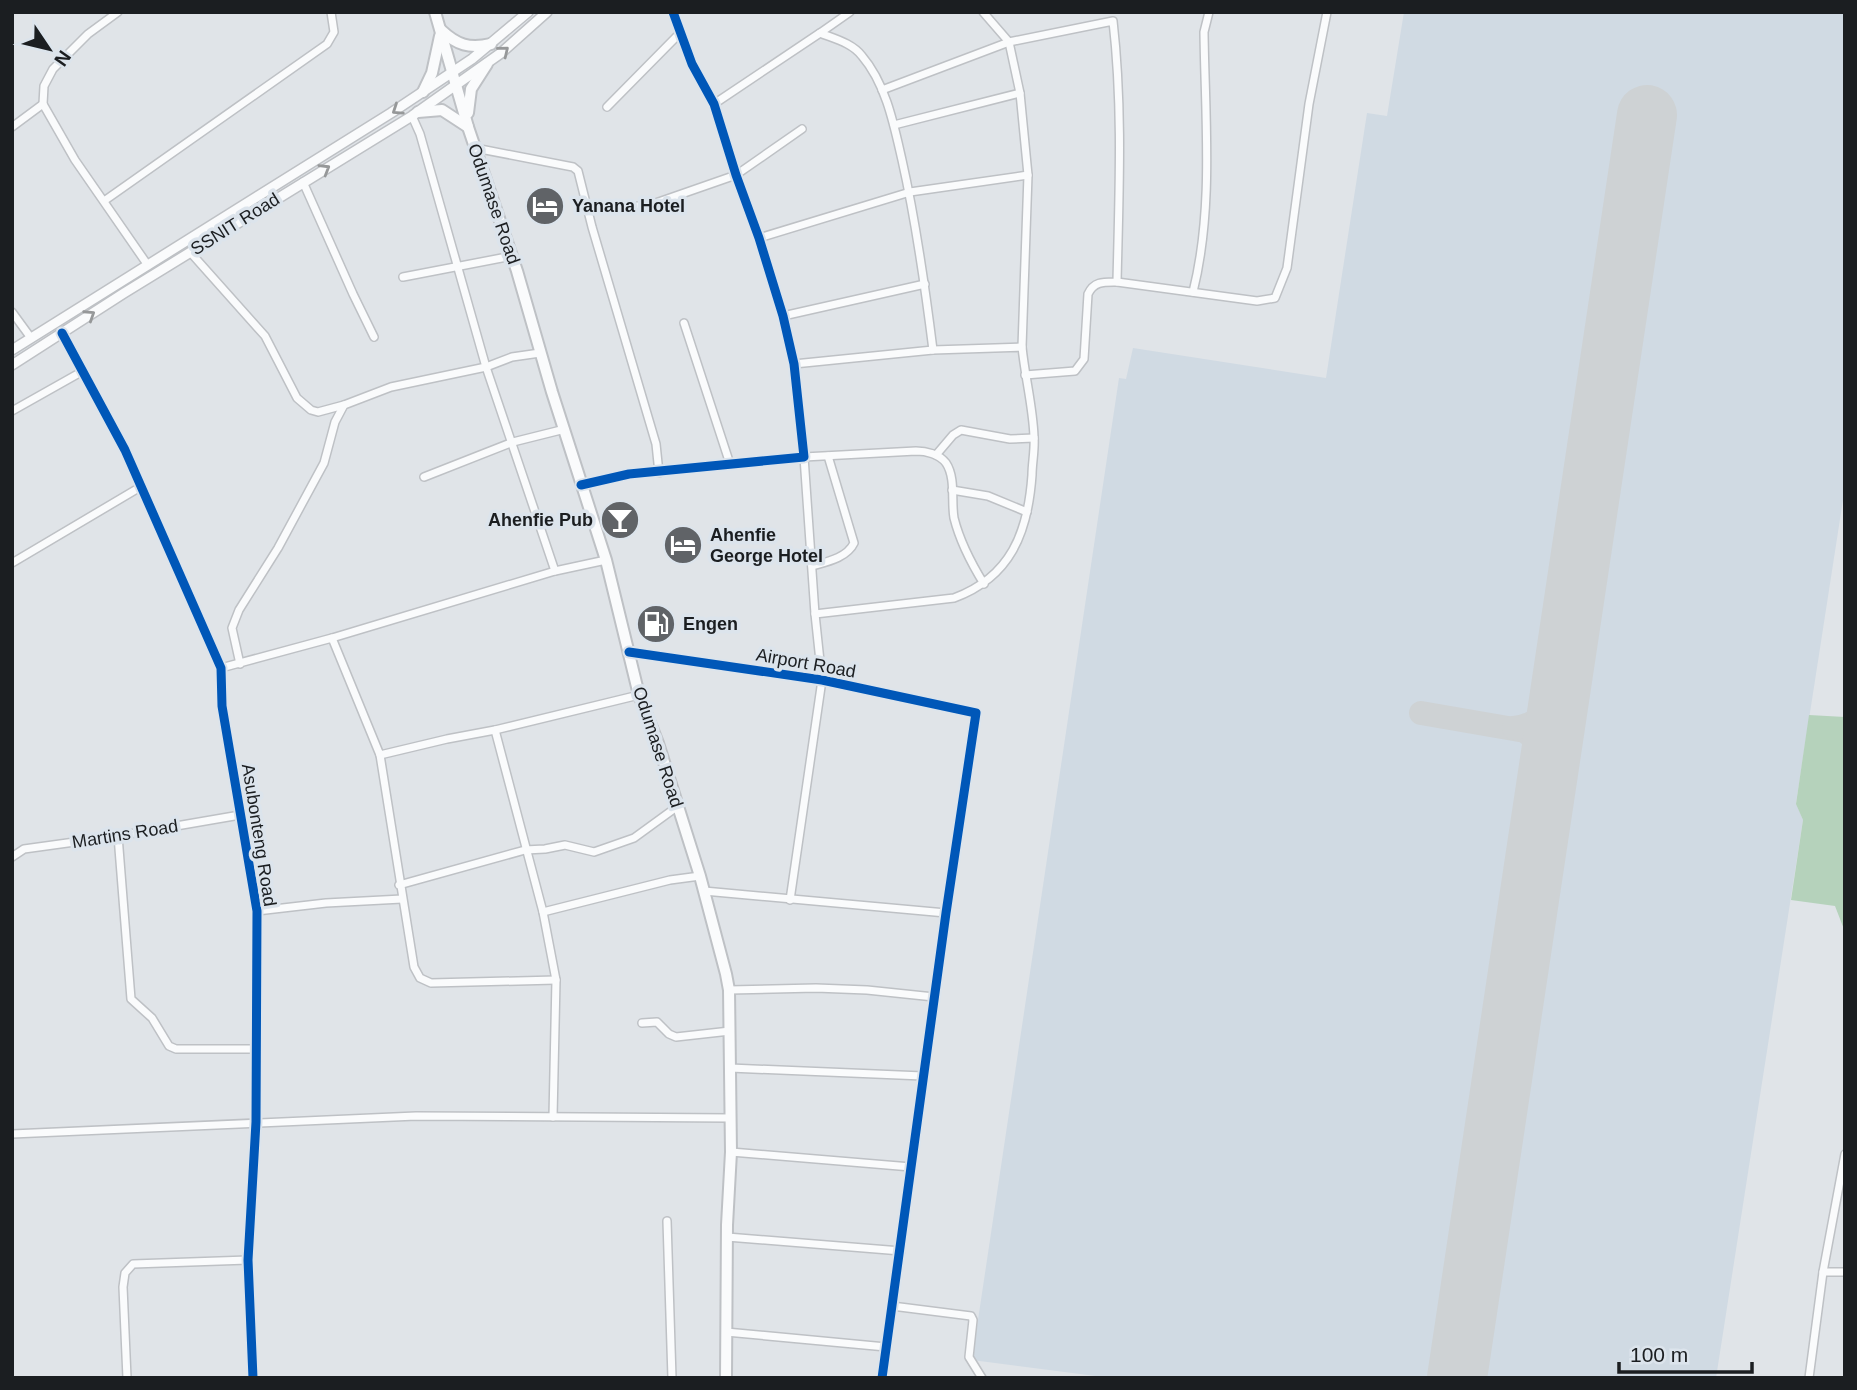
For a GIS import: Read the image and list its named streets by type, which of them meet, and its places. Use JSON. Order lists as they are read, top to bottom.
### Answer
{
  "streets": {
    "main road": ["Odumase Road"],
    "street": [
      "SSNIT Road",
      "Airport Road",
      "Martins Road",
      "Asubonteng Road"
    ]
  },
  "crossings": [
    ["Odumase Road", "SSNIT Road"],
    ["Odumase Road", "Airport Road"],
    ["SSNIT Road", "Asubonteng Road"],
    ["Martins Road", "Asubonteng Road"]
  ],
  "places": {
    "hotel": ["Yanana Hotel", "Ahenfie George Hotel"],
    "bar": ["Ahenfie Pub"],
    "fuel station": ["Engen"]
  },
  "scale_bar": "100 m",
  "north": "bottom right"
}
